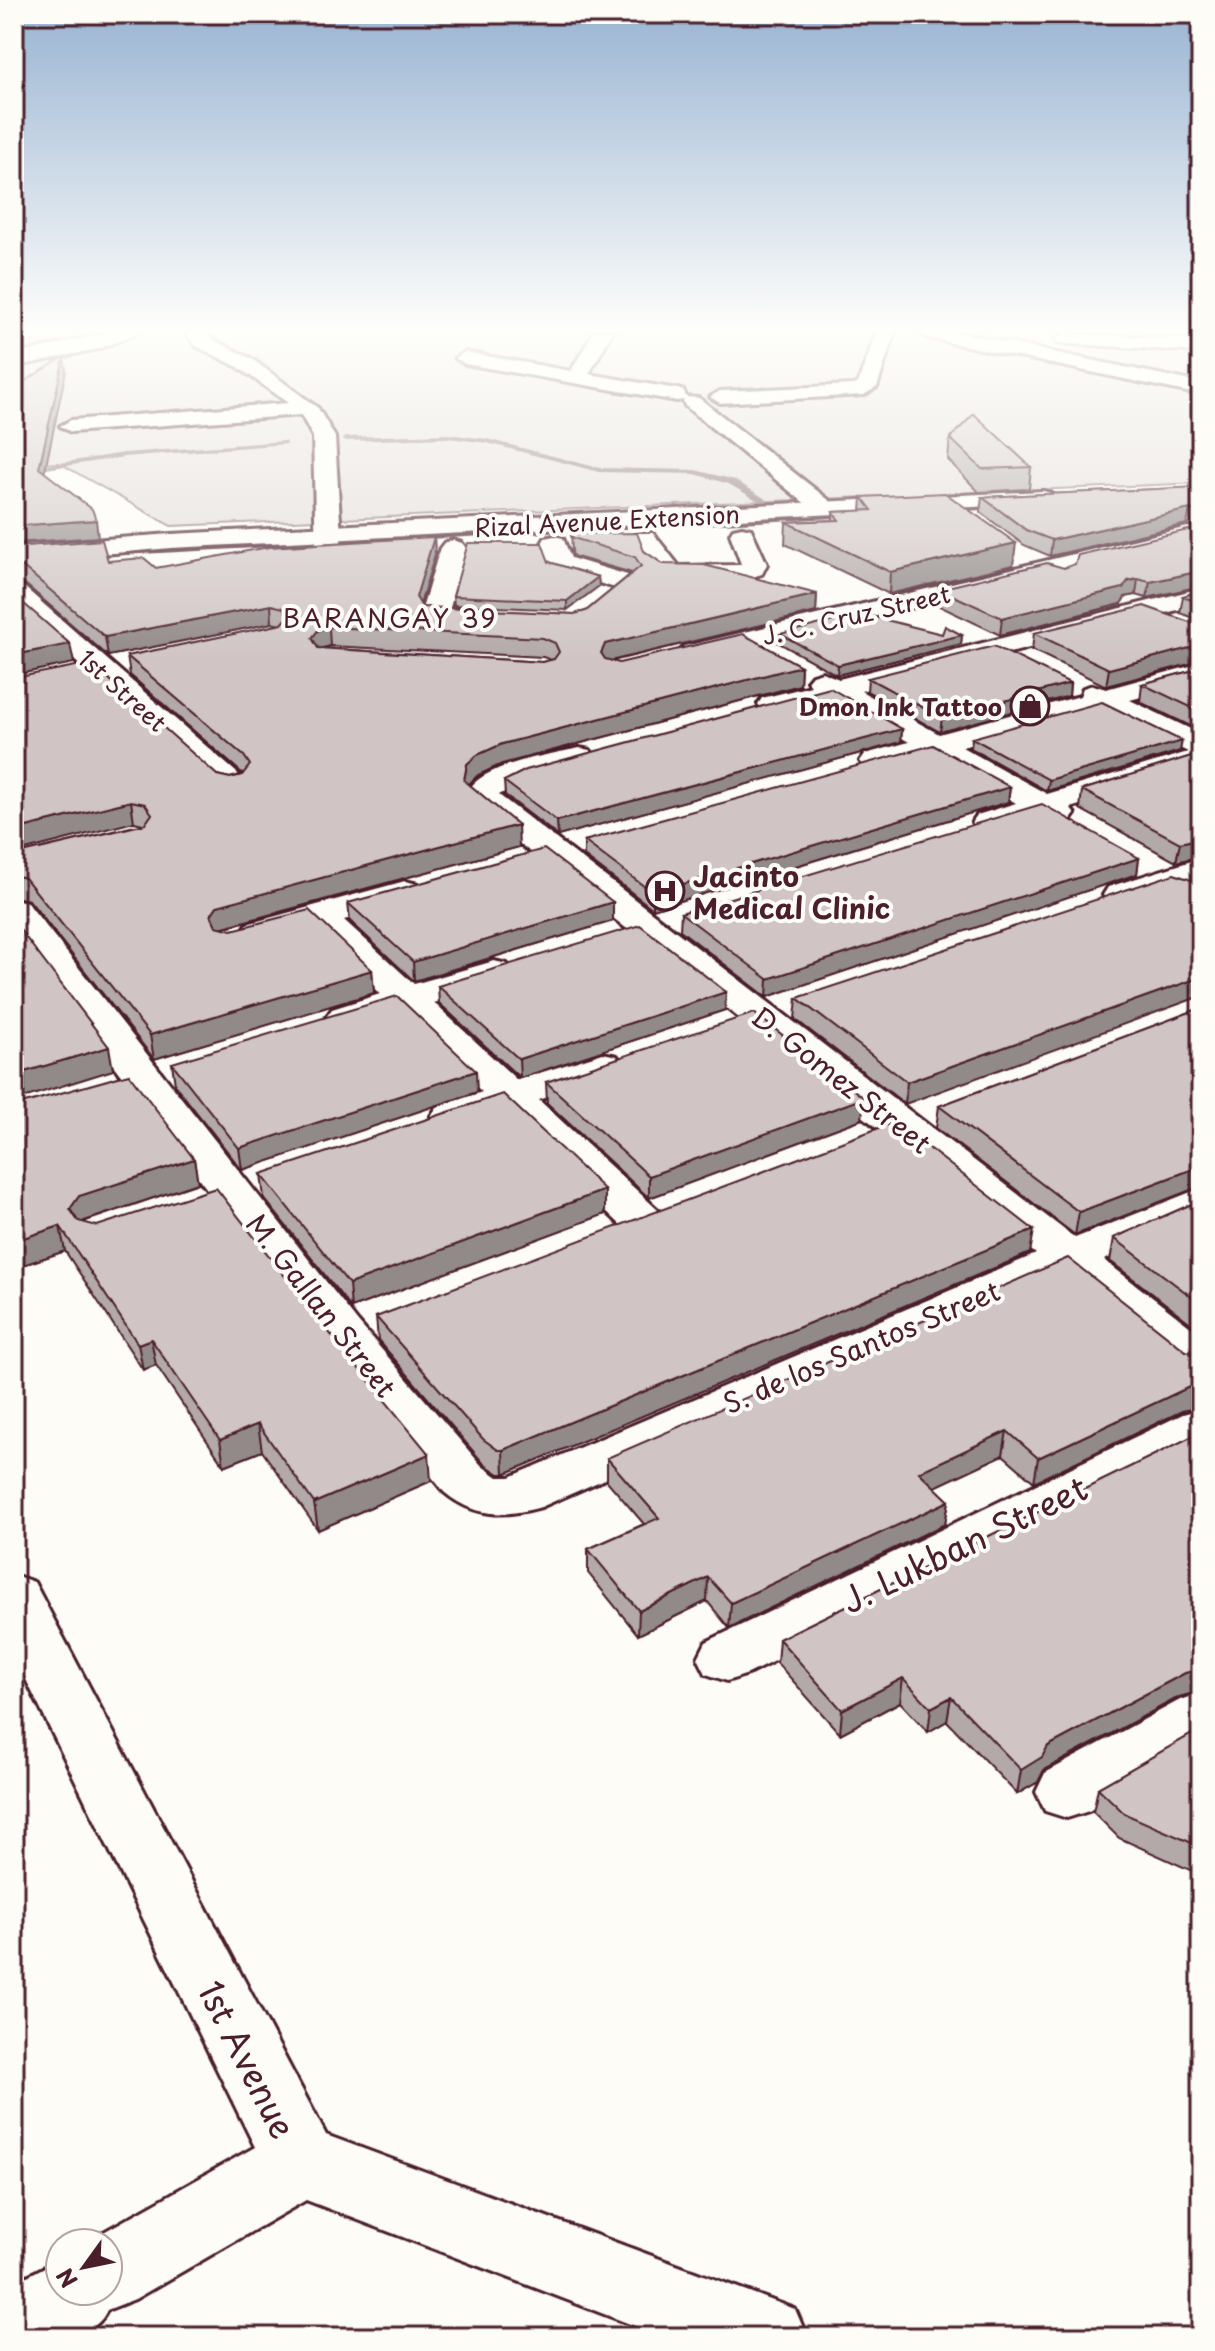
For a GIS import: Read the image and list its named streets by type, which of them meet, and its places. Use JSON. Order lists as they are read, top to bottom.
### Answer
{
  "streets": {
    "street": [
      "Rizal Avenue Extension",
      "J. C. Cruz Street",
      "1st Street",
      "D. Gomez Street",
      "M. Gallan Street",
      "S. de los Santos Street",
      "J. Lukban Street",
      "1st Avenue"
    ]
  },
  "crossings": [
    ["D. Gomez Street", "S. de los Santos Street"],
    ["M. Gallan Street", "S. de los Santos Street"]
  ],
  "districts": ["BARANGAY 39"],
  "places": {
    "shop": ["Dmon Ink Tattoo"],
    "hospital": ["Jacinto Medical Clinic"]
  },
  "north": "bottom left"
}
